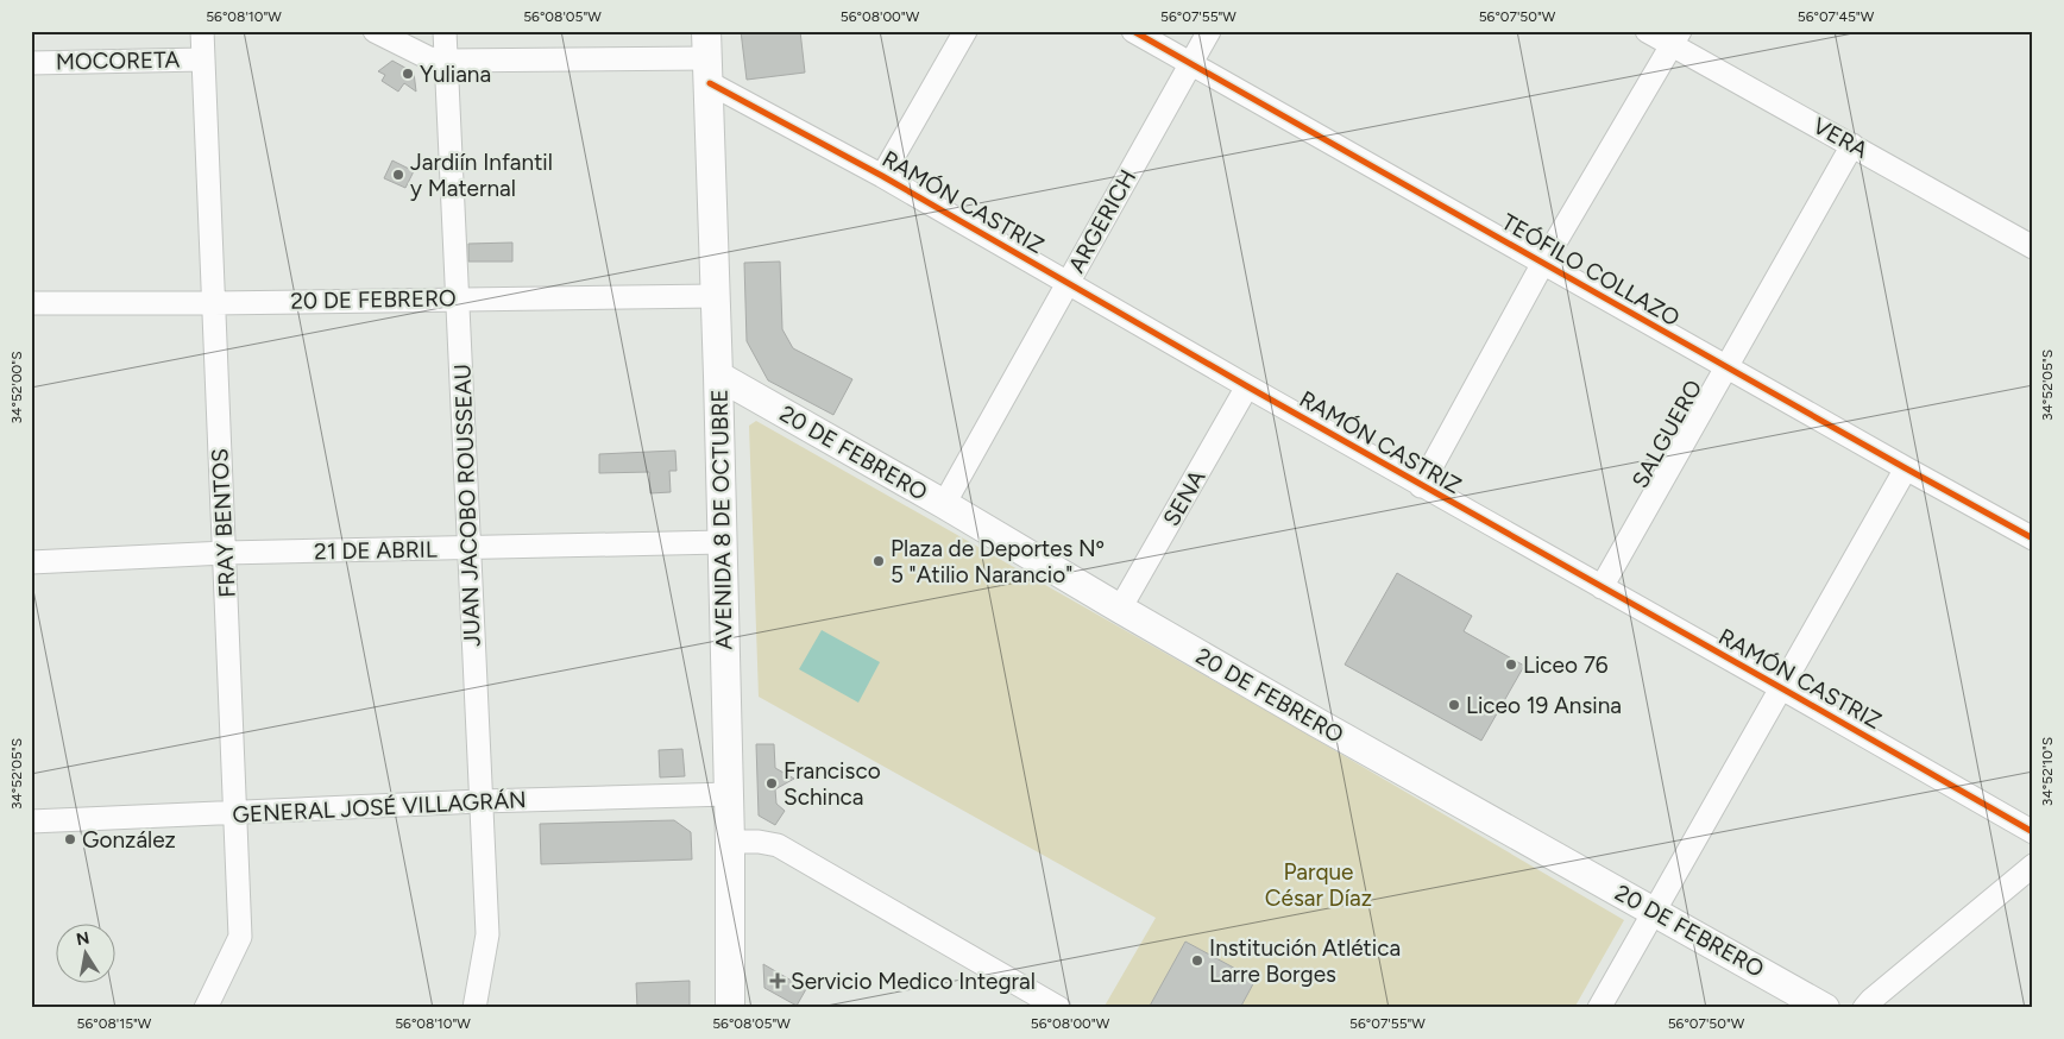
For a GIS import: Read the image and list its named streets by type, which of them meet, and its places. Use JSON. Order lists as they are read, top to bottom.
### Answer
{
  "streets": {
    "main road": ["20 DE FEBRERO", "AVENIDA 8 DE OCTUBRE"],
    "street": [
      "MOCORETA",
      "VERA",
      "RAMÓN CASTRIZ",
      "ARGERICH",
      "TEÓFILO COLLAZO",
      "SALGUERO",
      "SENA",
      "JUAN JACOBO ROUSSEAU",
      "FRAY BENTOS",
      "21 DE ABRIL",
      "GENERAL JOSÉ VILLAGRÁN"
    ]
  },
  "crossings": [
    ["MOCORETA", "FRAY BENTOS"],
    ["VERA", "SALGUERO"],
    ["RAMÓN CASTRIZ", "ARGERICH"],
    ["RAMÓN CASTRIZ", "SALGUERO"],
    ["RAMÓN CASTRIZ", "SENA"],
    ["RAMÓN CASTRIZ", "AVENIDA 8 DE OCTUBRE"],
    ["ARGERICH", "TEÓFILO COLLAZO"],
    ["ARGERICH", "20 DE FEBRERO"],
    ["TEÓFILO COLLAZO", "SALGUERO"],
    ["20 DE FEBRERO", "SENA"],
    ["20 DE FEBRERO", "JUAN JACOBO ROUSSEAU"],
    ["20 DE FEBRERO", "AVENIDA 8 DE OCTUBRE"],
    ["20 DE FEBRERO", "FRAY BENTOS"],
    ["JUAN JACOBO ROUSSEAU", "21 DE ABRIL"],
    ["JUAN JACOBO ROUSSEAU", "GENERAL JOSÉ VILLAGRÁN"],
    ["AVENIDA 8 DE OCTUBRE", "21 DE ABRIL"],
    ["AVENIDA 8 DE OCTUBRE", "GENERAL JOSÉ VILLAGRÁN"],
    ["FRAY BENTOS", "21 DE ABRIL"],
    ["FRAY BENTOS", "GENERAL JOSÉ VILLAGRÁN"]
  ],
  "parks": ["Parque César Díaz"],
  "places": {
    "other": [
      "Yuliana",
      "Jardiín Infantil y Maternal",
      "Plaza de Deportes Nº 5 \"Atilio Narancio\"",
      "Liceo 76",
      "Liceo 19 Ansina",
      "Francisco Schinca",
      "González",
      "Institución Atlética Larre Borges"
    ],
    "health": ["Servicio Medico Integral"]
  },
  "north": "top",
  "coordinates": [
    "56°08'10\"W",
    "56°08'05\"W",
    "56°08'00\"W",
    "56°07'55\"W",
    "56°07'50\"W",
    "56°07'45\"W",
    "34°52'05\"S",
    "34°52'00\"S",
    "34°52'10\"S",
    "56°08'15\"W"
  ]
}
